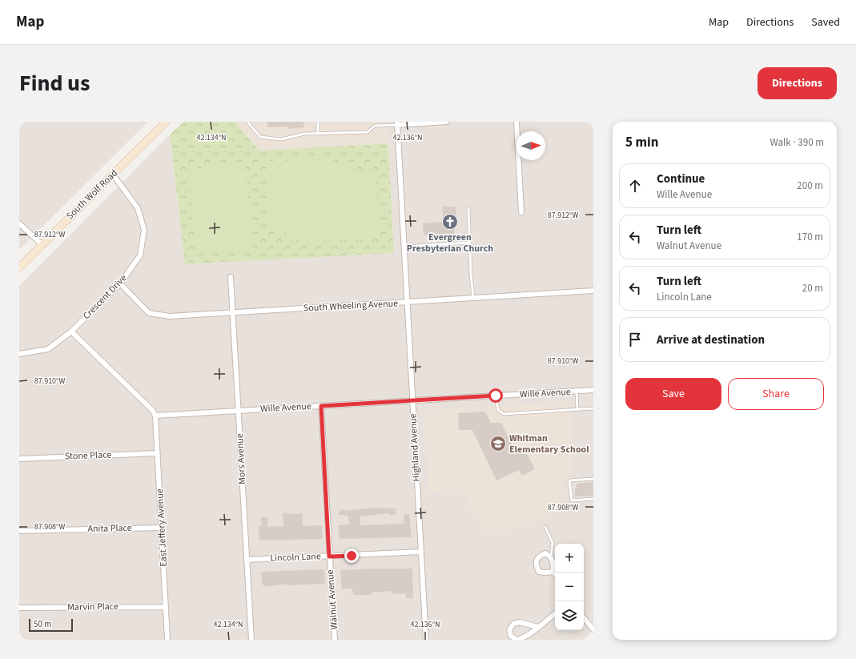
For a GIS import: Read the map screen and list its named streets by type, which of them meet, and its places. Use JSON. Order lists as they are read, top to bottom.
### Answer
{
  "streets": {
    "main road": ["South Wolf Road"],
    "street": [
      "Crescent Drive",
      "South Wheeling Avenue",
      "Wille Avenue",
      "Highland Avenue",
      "Stone Place",
      "Mors Avenue",
      "East Jeffery Avenue",
      "Anita Place",
      "Lincoln Lane",
      "Walnut Avenue",
      "Marvin Place"
    ]
  },
  "crossings": [
    ["South Wolf Road", "Crescent Drive"],
    ["Crescent Drive", "South Wheeling Avenue"],
    ["South Wheeling Avenue", "Highland Avenue"],
    ["South Wheeling Avenue", "Mors Avenue"],
    ["Wille Avenue", "Highland Avenue"],
    ["Wille Avenue", "Mors Avenue"],
    ["Wille Avenue", "East Jeffery Avenue"],
    ["Wille Avenue", "Walnut Avenue"],
    ["Highland Avenue", "Lincoln Lane"],
    ["Stone Place", "East Jeffery Avenue"],
    ["Mors Avenue", "Lincoln Lane"],
    ["East Jeffery Avenue", "Anita Place"],
    ["East Jeffery Avenue", "Marvin Place"],
    ["Lincoln Lane", "Walnut Avenue"]
  ],
  "places": {
    "church": ["Evergreen Presbyterian Church"],
    "school or university": ["Whitman Elementary School"]
  },
  "scale_bar": "50 m",
  "north": "right",
  "page": {
    "header": "Map",
    "nav": ["Map", "Directions", "Saved"],
    "title": "Find us",
    "buttons": [
      "Directions",
      ["Save", "Share"]
    ],
    "heading": ["5 min", "Walk · 390 m"],
    "list": [
      ["Continue", "Wille Avenue", "200 m"],
      ["Turn left", "Walnut Avenue", "170 m"],
      ["Turn left", "Lincoln Lane", "20 m"],
      "Arrive at destination"
    ],
    "map_buttons": ["+", "−"],
    "scale": "50 m"
  },
  "coordinates": [
    "42.134°N",
    "42.136°N",
    "87.912°W",
    "87.910°W",
    "87.908°W"
  ]
}
